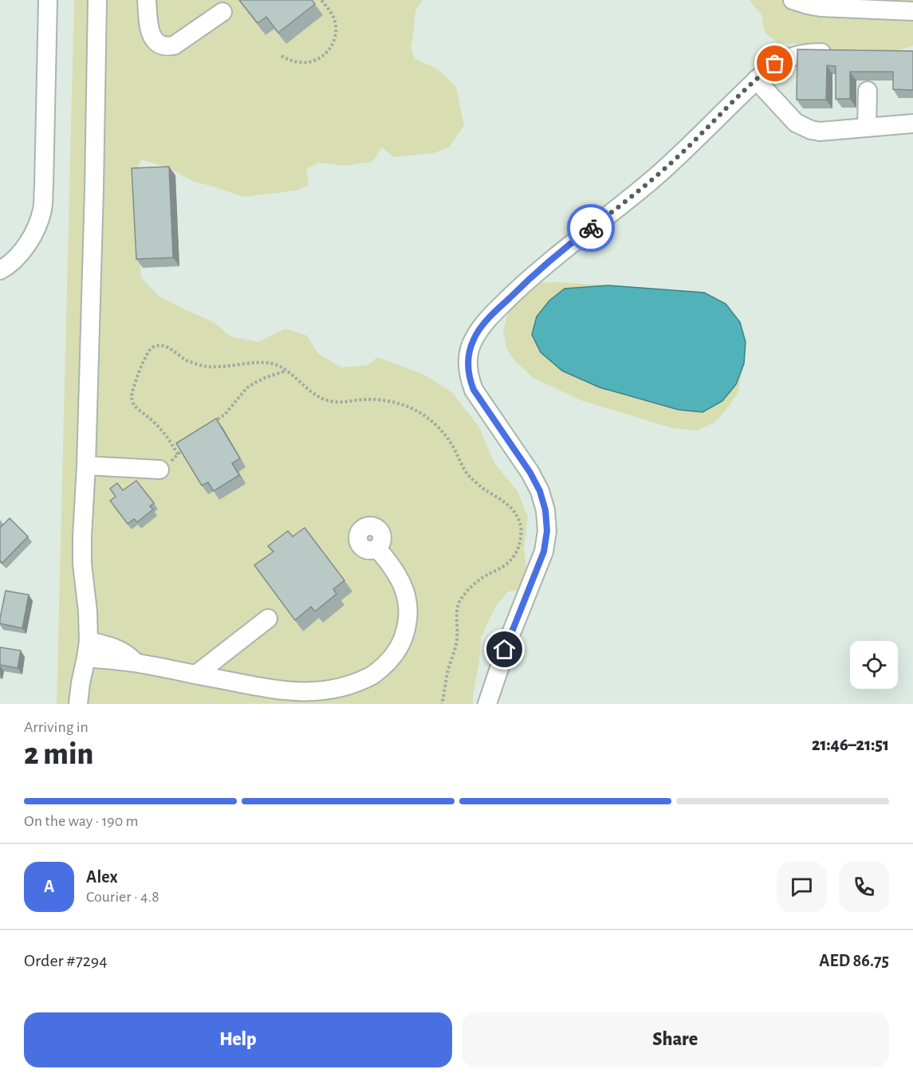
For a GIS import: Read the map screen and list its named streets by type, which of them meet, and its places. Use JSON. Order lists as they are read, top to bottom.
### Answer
{
  "page": {
    "heading": ["2 min", "Arriving in", "21:46–21:51"],
    "panel": [
      "Alex",
      "Courier · 4.8",
      "Order #7294",
      "AED 86.75"
    ],
    "bar": "On the way · 190 m",
    "round": "A",
    "buttons": ["Help", "Share"]
  }
}
